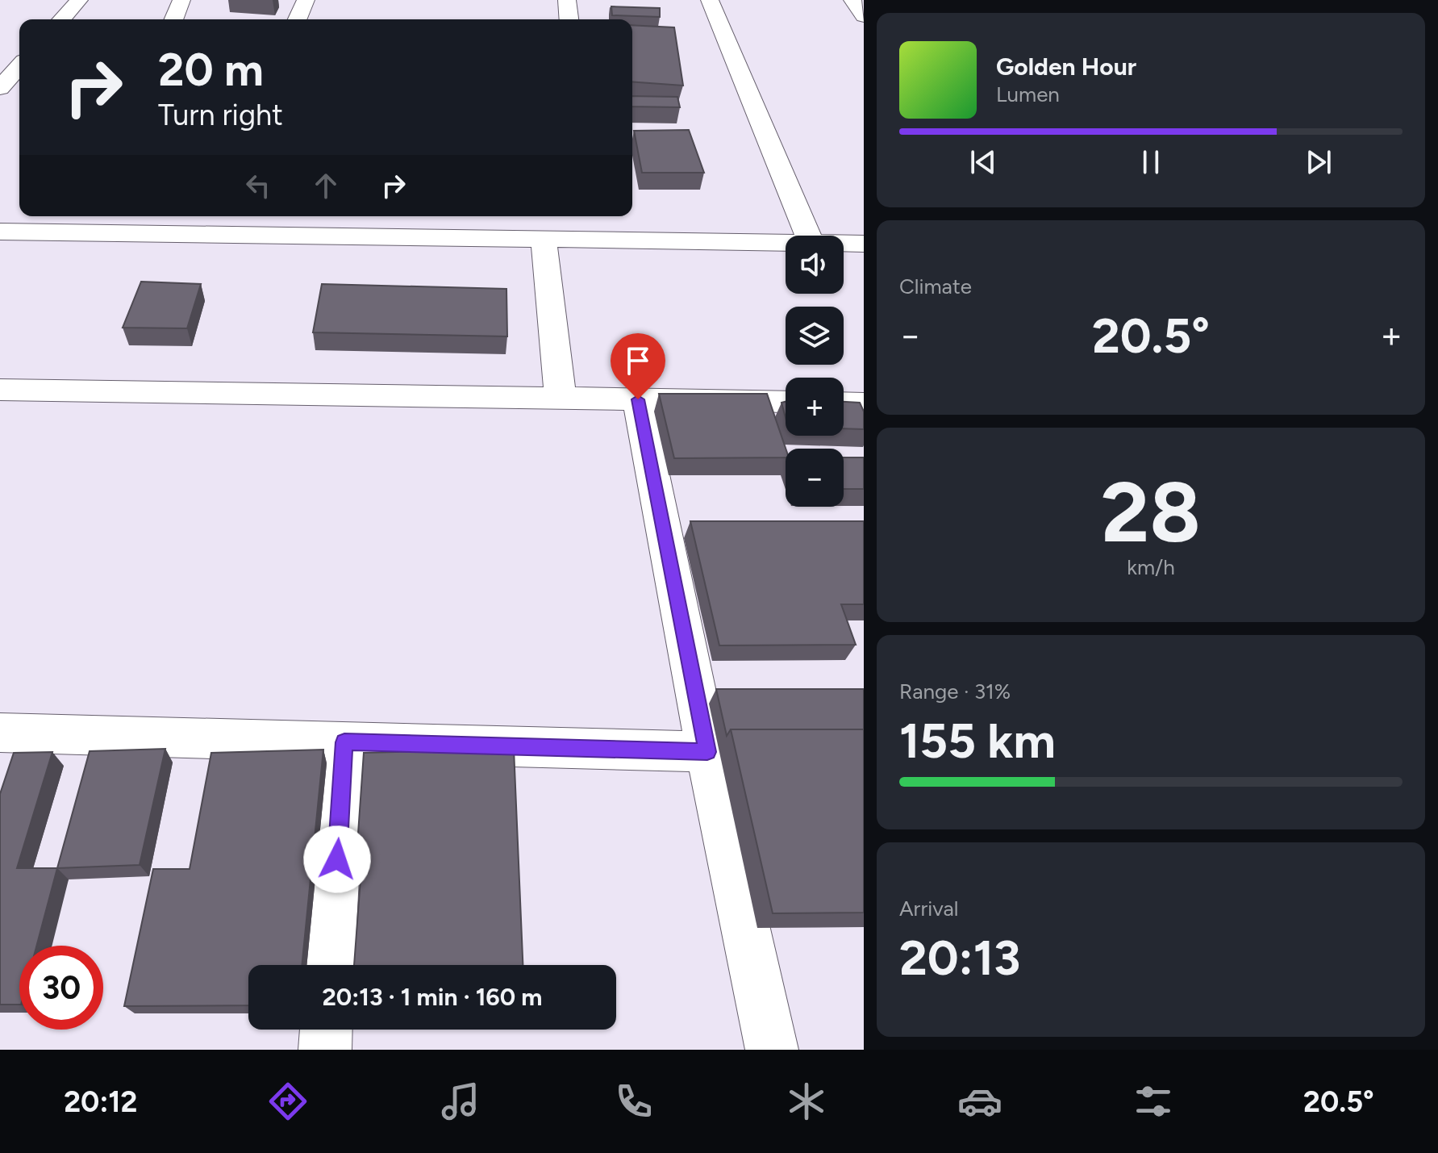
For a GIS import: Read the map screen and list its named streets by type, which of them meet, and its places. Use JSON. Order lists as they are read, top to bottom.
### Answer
{
  "page": {
    "turn": ["20 m", "Turn right"],
    "song": ["Golden Hour", "Lumen"],
    "tile": [
      "Climate",
      ["28", "km/h"],
      ["Range · 31%", "155 km"],
      ["Arrival", "20:13"]
    ],
    "map_buttons": ["+", "−"],
    "heat": ["−", "20.5°", "+"],
    "limit": "30",
    "trip": "20:13 · 1 min · 160 m",
    "tabs": ["20:12", "20.5°"]
  }
}
